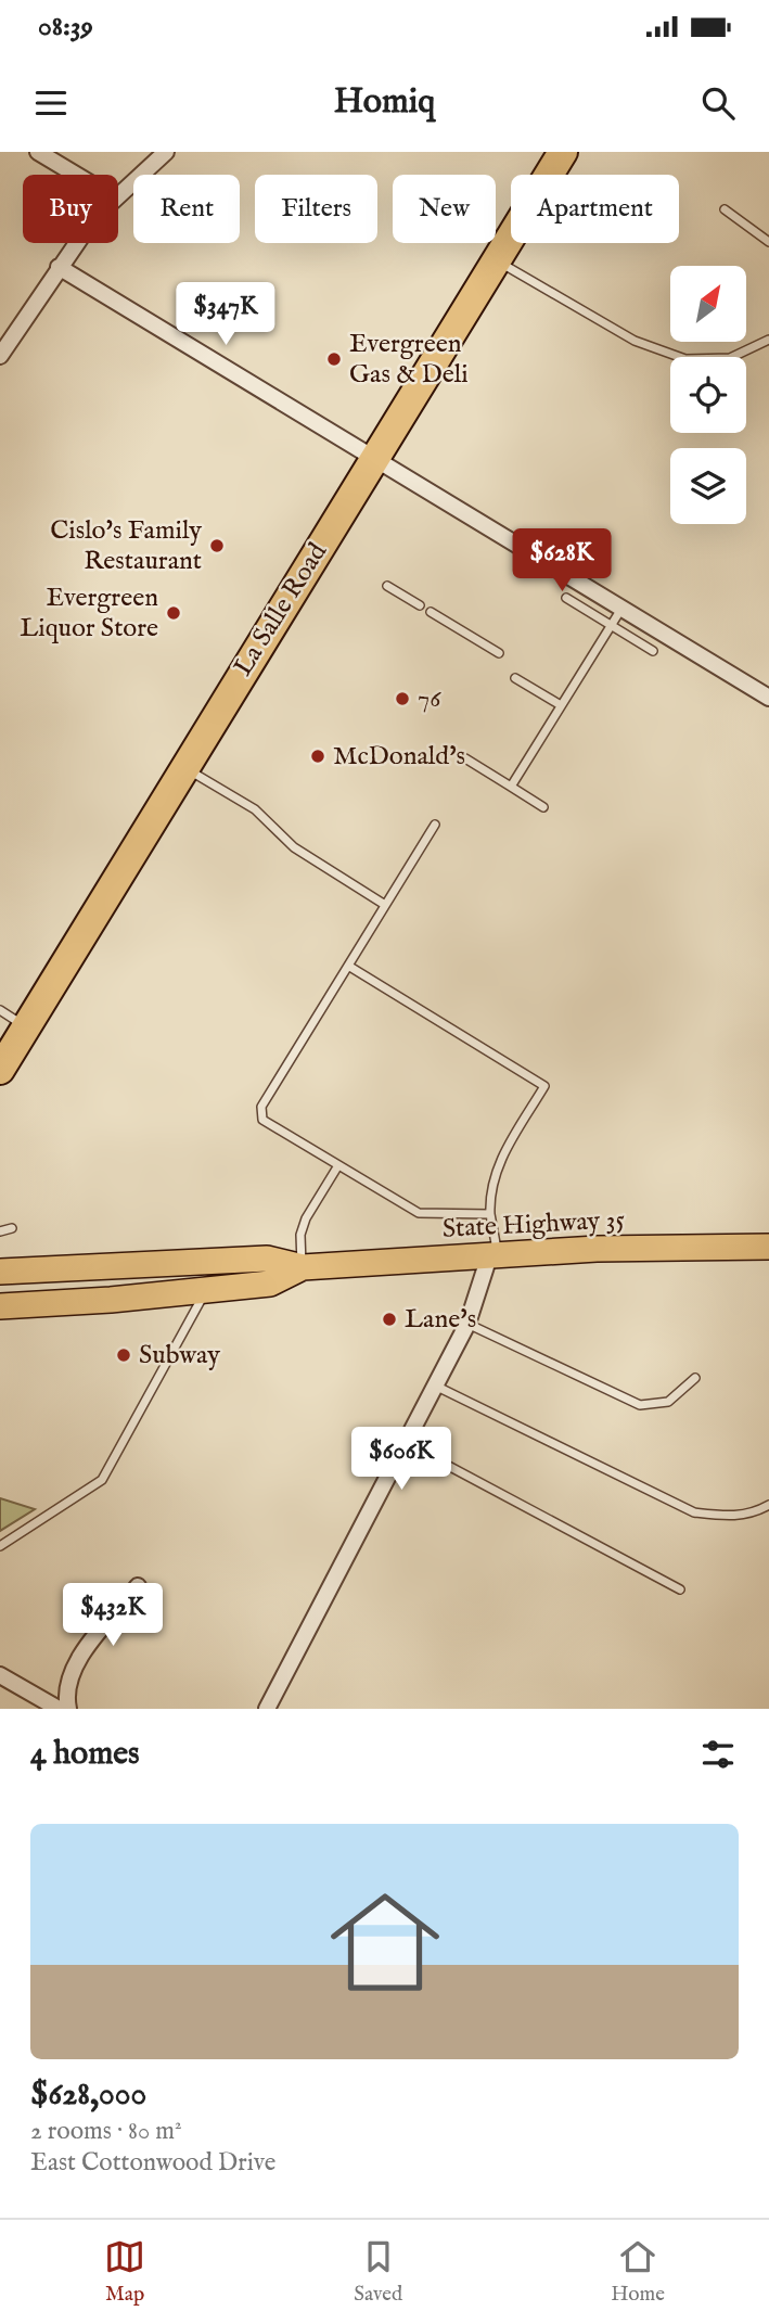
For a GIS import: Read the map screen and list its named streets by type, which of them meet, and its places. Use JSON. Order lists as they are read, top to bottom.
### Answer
{
  "streets": {
    "highway": ["La Salle Road"],
    "main road": ["State Highway 35"]
  },
  "places": [
    "Evergreen Gas & Deli",
    "Cislo's Family Restaurant",
    "Evergreen Liquor Store",
    "76",
    "McDonald's",
    "Lane's",
    "Subway"
  ],
  "north": "top right",
  "page": {
    "status": "08:39",
    "header": "Homiq",
    "chip": [
      "Buy",
      "Rent",
      "Filters",
      "New",
      "Apartment"
    ],
    "price": [
      "$347K",
      "$628K",
      "$606K",
      "$432K"
    ],
    "heading": "4 homes",
    "list": [
      {
        "name": "$628,000",
        "note": "2 rooms · 80 m² · East Cottonwood Drive"
      }
    ],
    "tabs": ["Map", "Saved", "Home"]
  }
}
